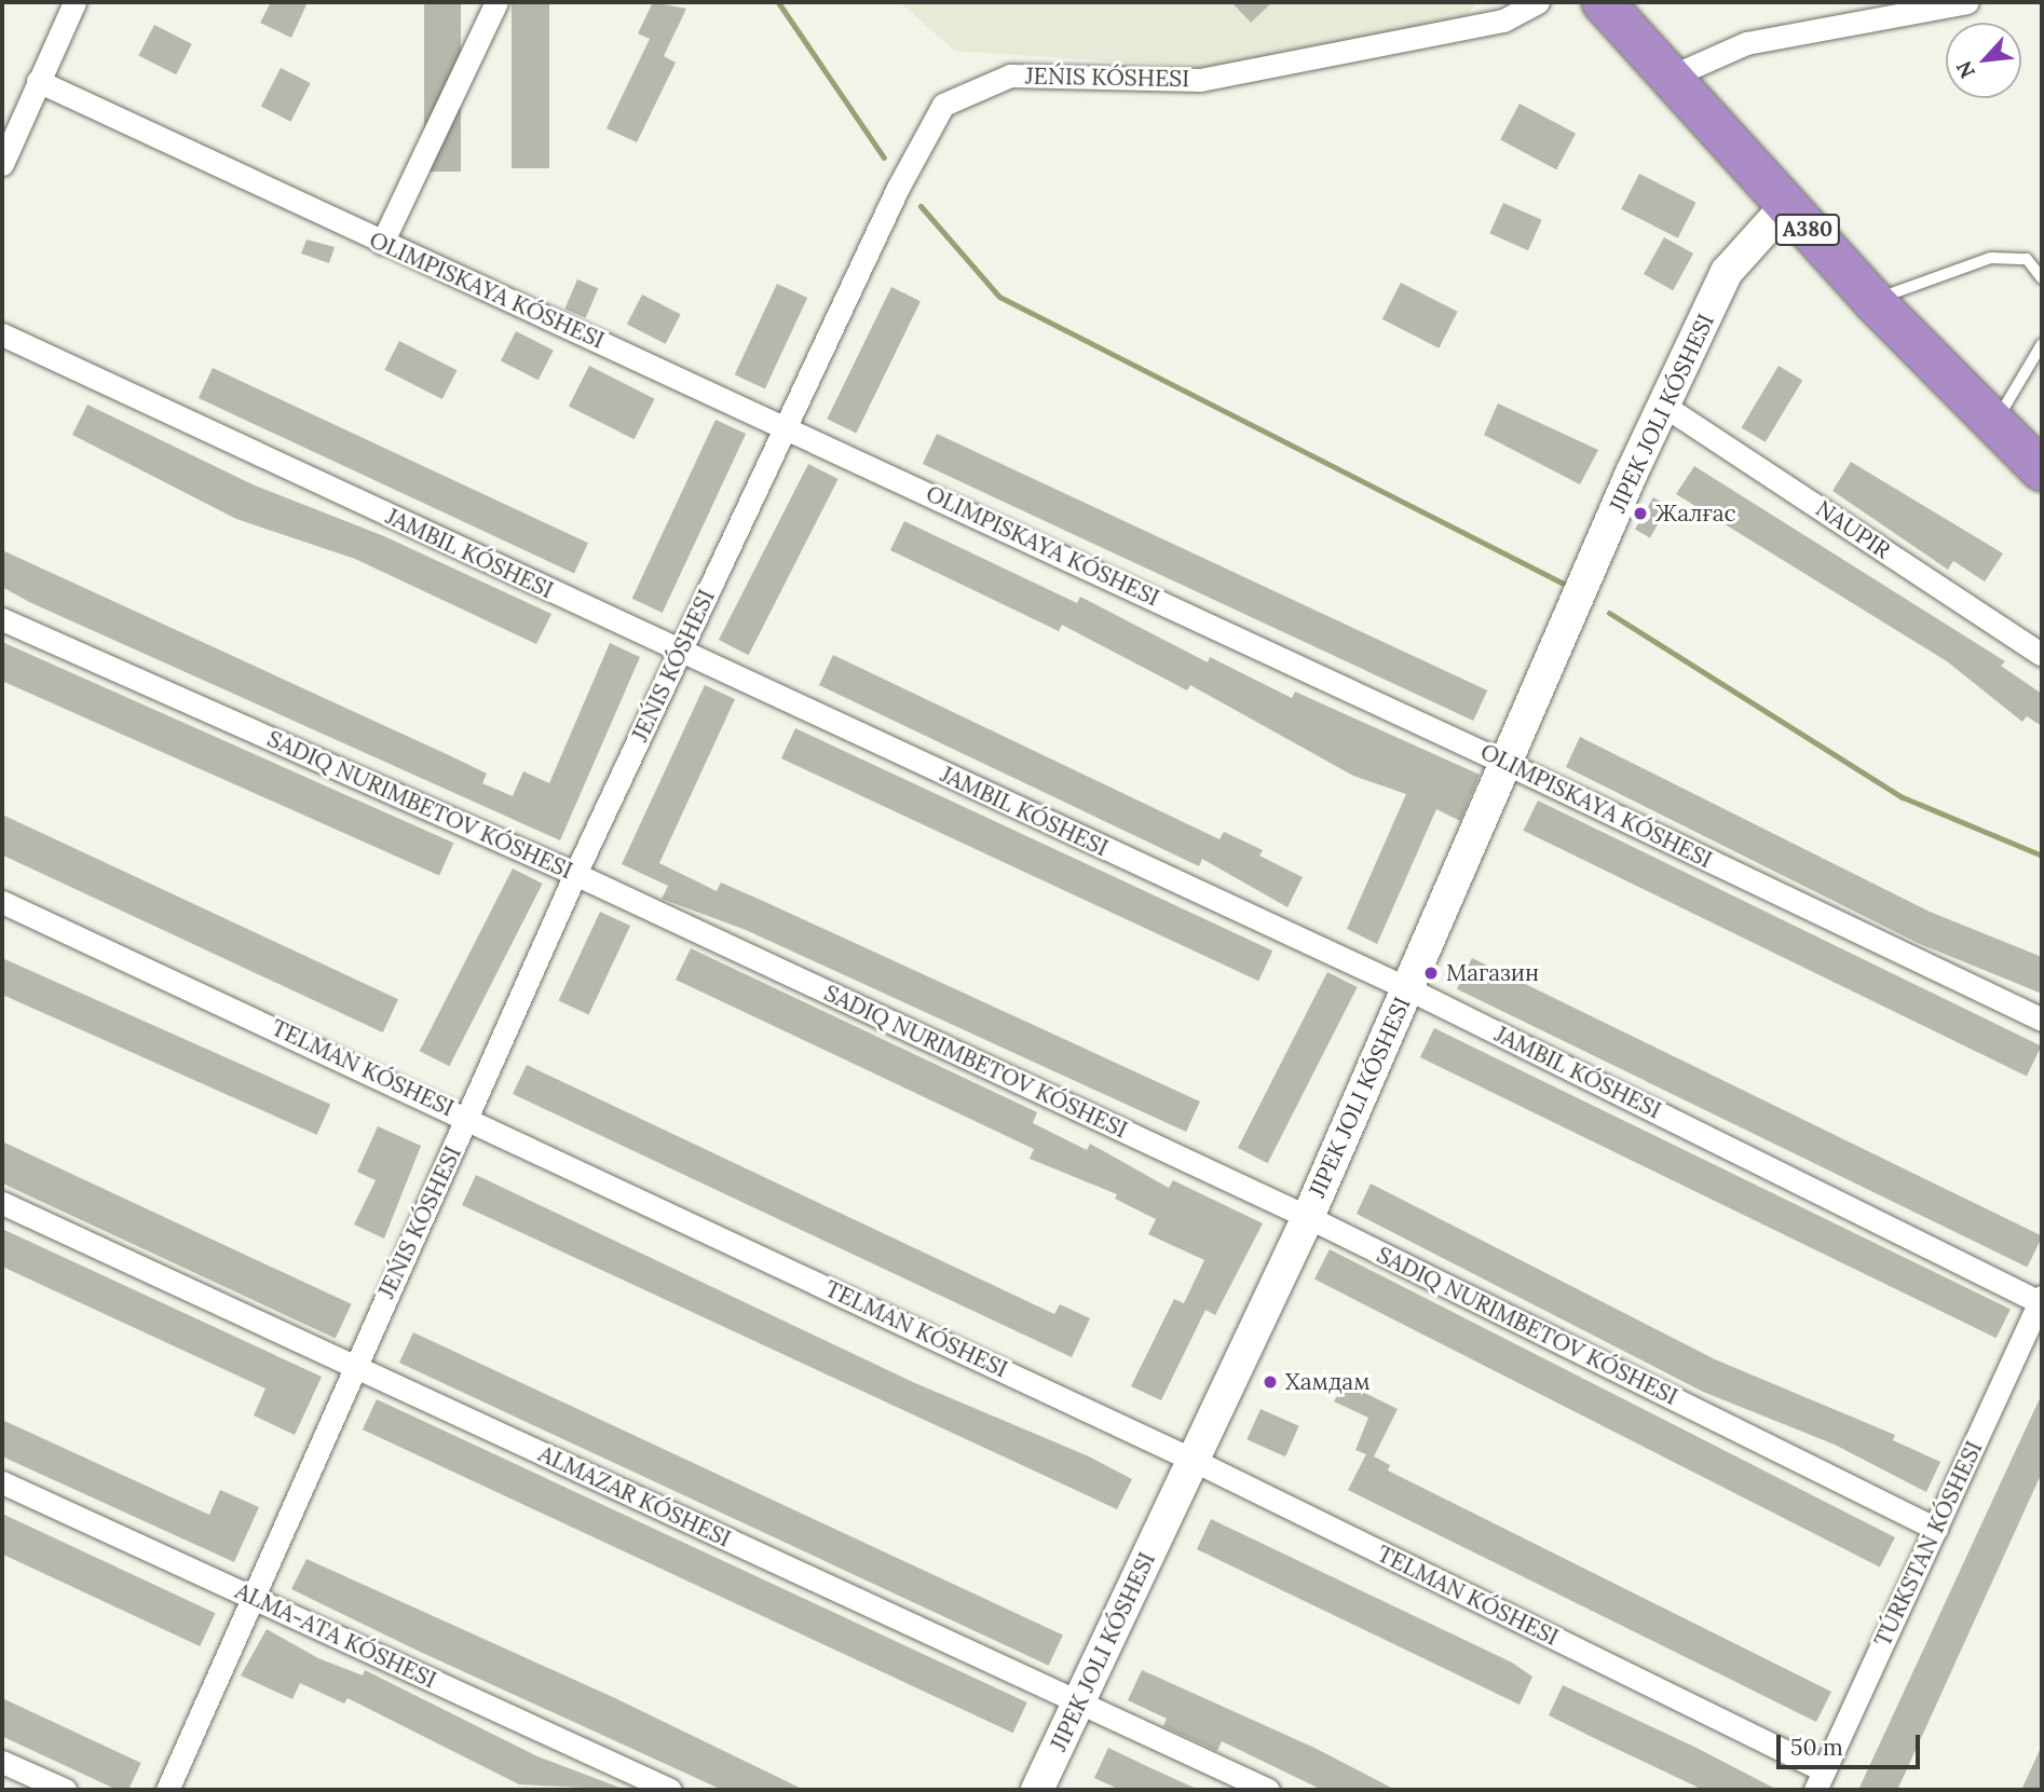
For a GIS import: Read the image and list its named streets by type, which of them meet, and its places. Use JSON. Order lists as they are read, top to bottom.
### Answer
{
  "streets": {
    "highway": ["A380"],
    "street": [
      "JEŃIS KÓSHESI",
      "OLIMPISKAYA KÓSHESI",
      "NAUPIR",
      "TELMAN KÓSHESI",
      "ALMAZAR KÓSHESI",
      "TÚRKSTAN KÓSHESI",
      "ALMA-ATA KÓSHESI"
    ]
  },
  "crossings": [
    ["JEŃIS KÓSHESI", "OLIMPISKAYA KÓSHESI"],
    ["JEŃIS KÓSHESI", "TELMAN KÓSHESI"],
    ["JEŃIS KÓSHESI", "ALMAZAR KÓSHESI"],
    ["JEŃIS KÓSHESI", "ALMA-ATA KÓSHESI"],
    ["TELMAN KÓSHESI", "TÚRKSTAN KÓSHESI"]
  ],
  "places": ["Жалғас", "Магазин", "Хамдам"],
  "scale_bar": "50 m",
  "north": "bottom left"
}
